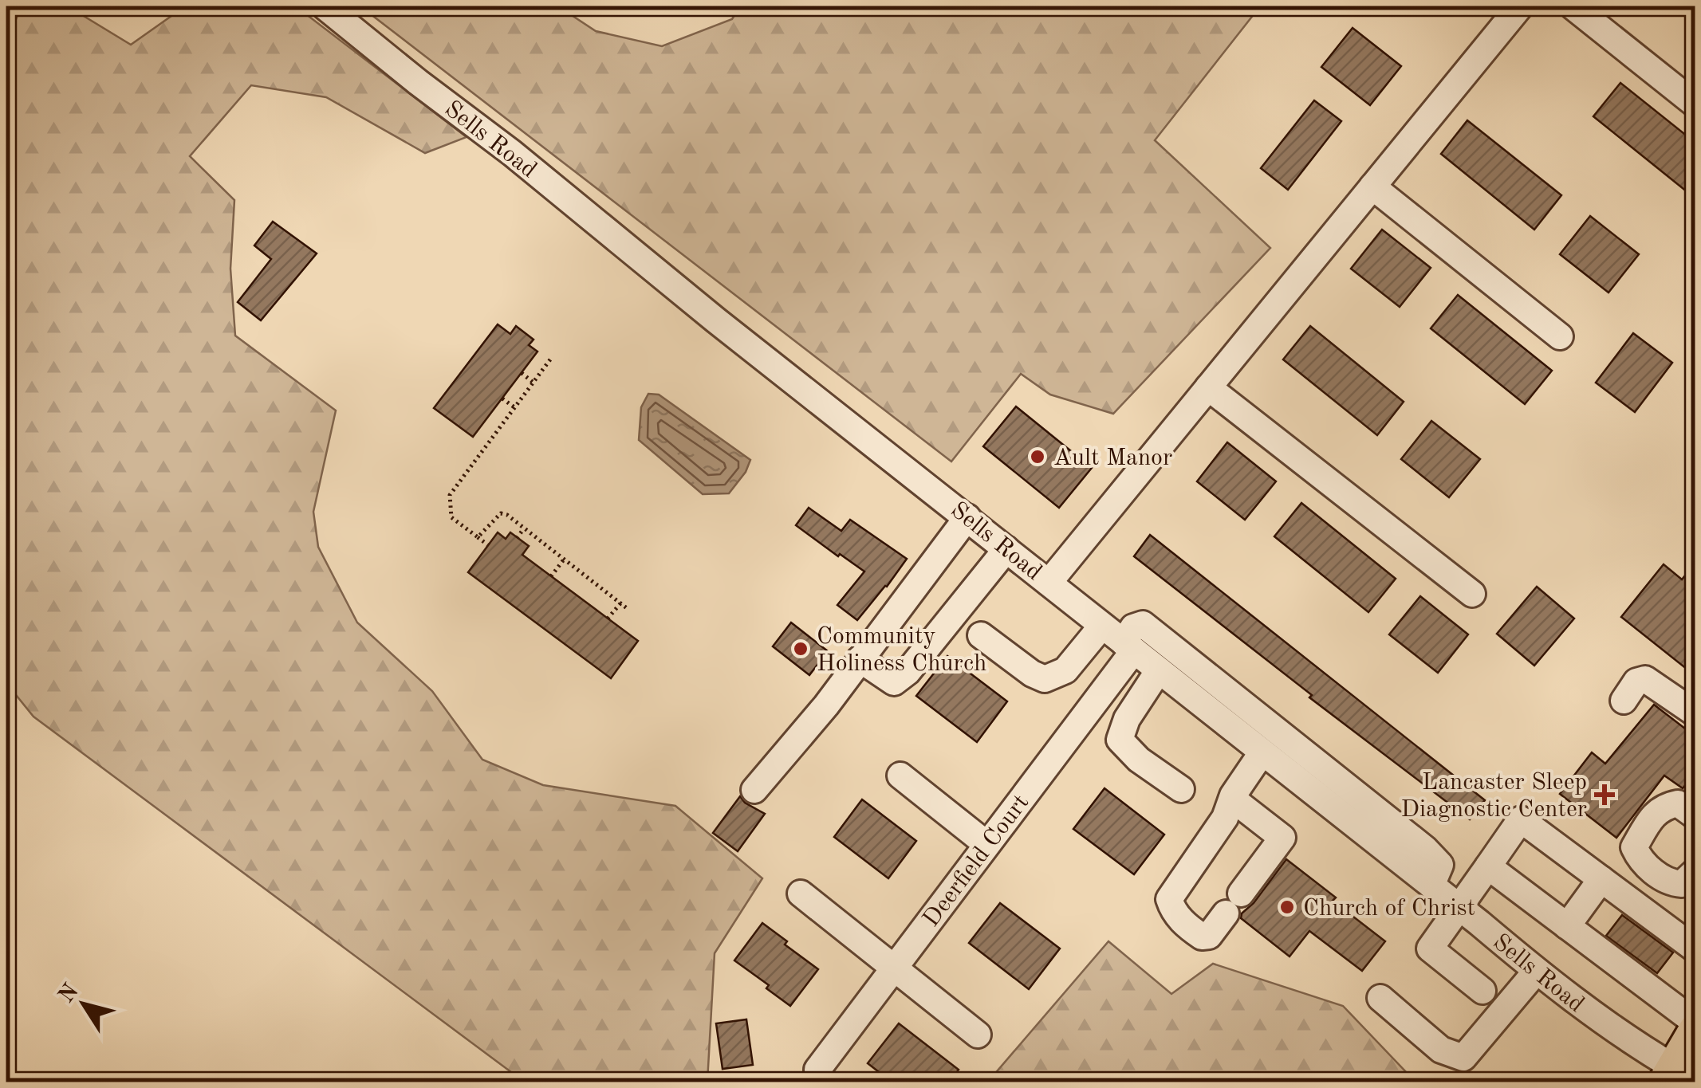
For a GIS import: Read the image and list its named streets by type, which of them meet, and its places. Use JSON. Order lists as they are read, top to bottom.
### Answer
{
  "streets": {
    "street": ["Sells Road", "Deerfield Court"]
  },
  "crossings": [
    ["Sells Road", "Deerfield Court"]
  ],
  "places": {
    "other": ["Ault Manor", "Community Holiness Church", "Church of Christ"],
    "health": ["Lancaster Sleep Diagnostic Center"]
  },
  "north": "top left"
}
